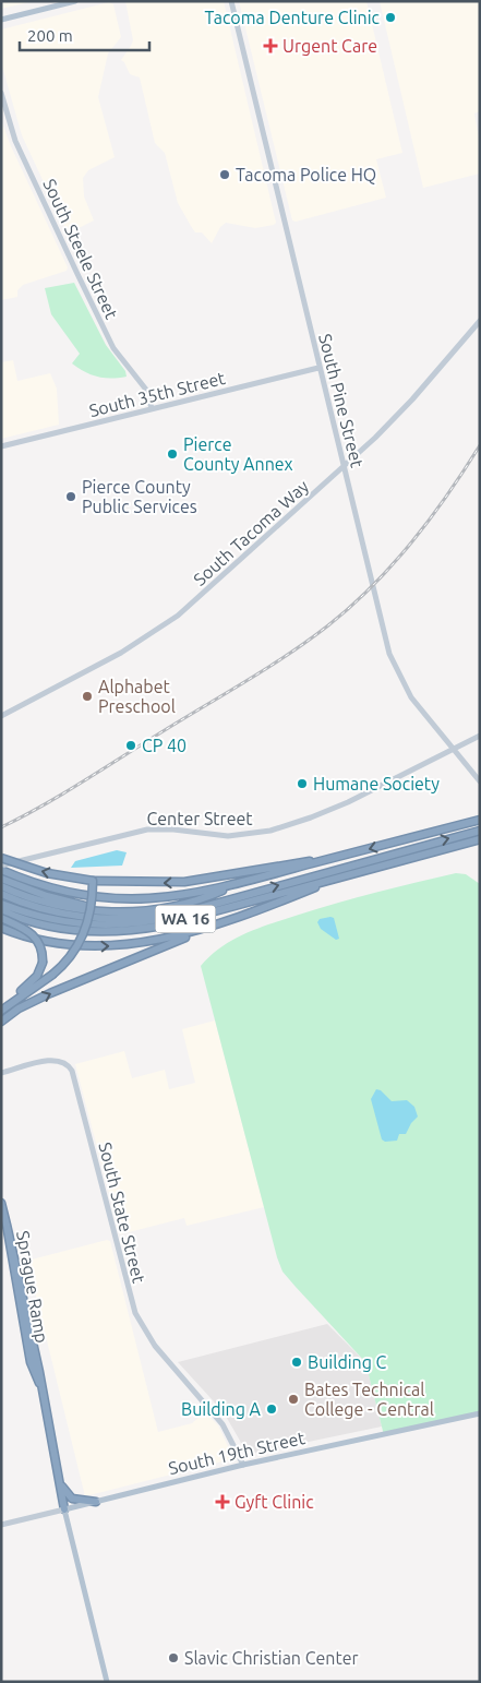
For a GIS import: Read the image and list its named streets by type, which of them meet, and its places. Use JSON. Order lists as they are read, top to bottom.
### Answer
{
  "streets": {
    "highway": ["WA 16", "Sprague Ramp"],
    "main road": [
      "South Steele Street",
      "South 35th Street",
      "South Pine Street",
      "South Tacoma Way",
      "Center Street",
      "South State Street",
      "South 19th Street"
    ]
  },
  "crossings": [
    ["South Steele Street", "South 35th Street"],
    ["South 35th Street", "South Pine Street"],
    ["South Pine Street", "South Tacoma Way"],
    ["South Pine Street", "Center Street"],
    ["South State Street", "South 19th Street"],
    ["Sprague Ramp", "South 19th Street"]
  ],
  "places": {
    "other": [
      "Tacoma Denture Clinic",
      "Tacoma Police HQ",
      "Pierce County Annex",
      "Pierce County Public Services",
      "Alphabet Preschool",
      "CP 40",
      "Humane Society",
      "Building C",
      "Bates Technical College - Central",
      "Building A",
      "Slavic Christian Center"
    ],
    "health": ["Urgent Care", "Gyft Clinic"]
  },
  "scale_bar": "200 m"
}
